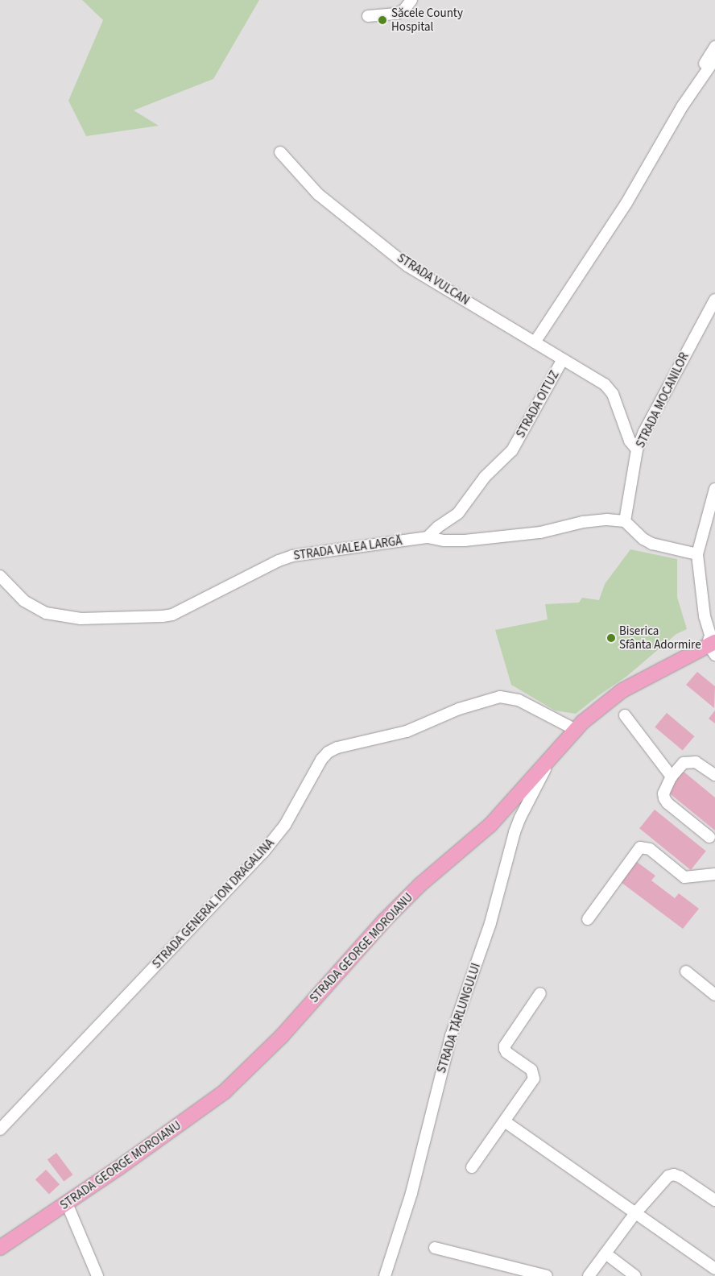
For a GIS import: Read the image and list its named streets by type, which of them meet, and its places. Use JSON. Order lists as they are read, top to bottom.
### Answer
{
  "streets": {
    "main road": ["STRADA GEORGE MOROIANU"],
    "street": [
      "STRADA VULCAN",
      "STRADA MOCANILOR",
      "STRADA OITUZ",
      "STRADA VALEA LARGĂ",
      "STRADA GENERAL ION DRAGALINA",
      "STRADA TĂRLUNGULUI"
    ]
  },
  "crossings": [
    ["STRADA VULCAN", "STRADA OITUZ"],
    ["STRADA MOCANILOR", "STRADA OITUZ"],
    ["STRADA MOCANILOR", "STRADA VALEA LARGĂ"],
    ["STRADA OITUZ", "STRADA VALEA LARGĂ"],
    ["STRADA GENERAL ION DRAGALINA", "STRADA GEORGE MOROIANU"],
    ["STRADA GEORGE MOROIANU", "STRADA TĂRLUNGULUI"]
  ],
  "places": ["Săcele County Hospital", "Biserica Sfânta Adormire"]
}
